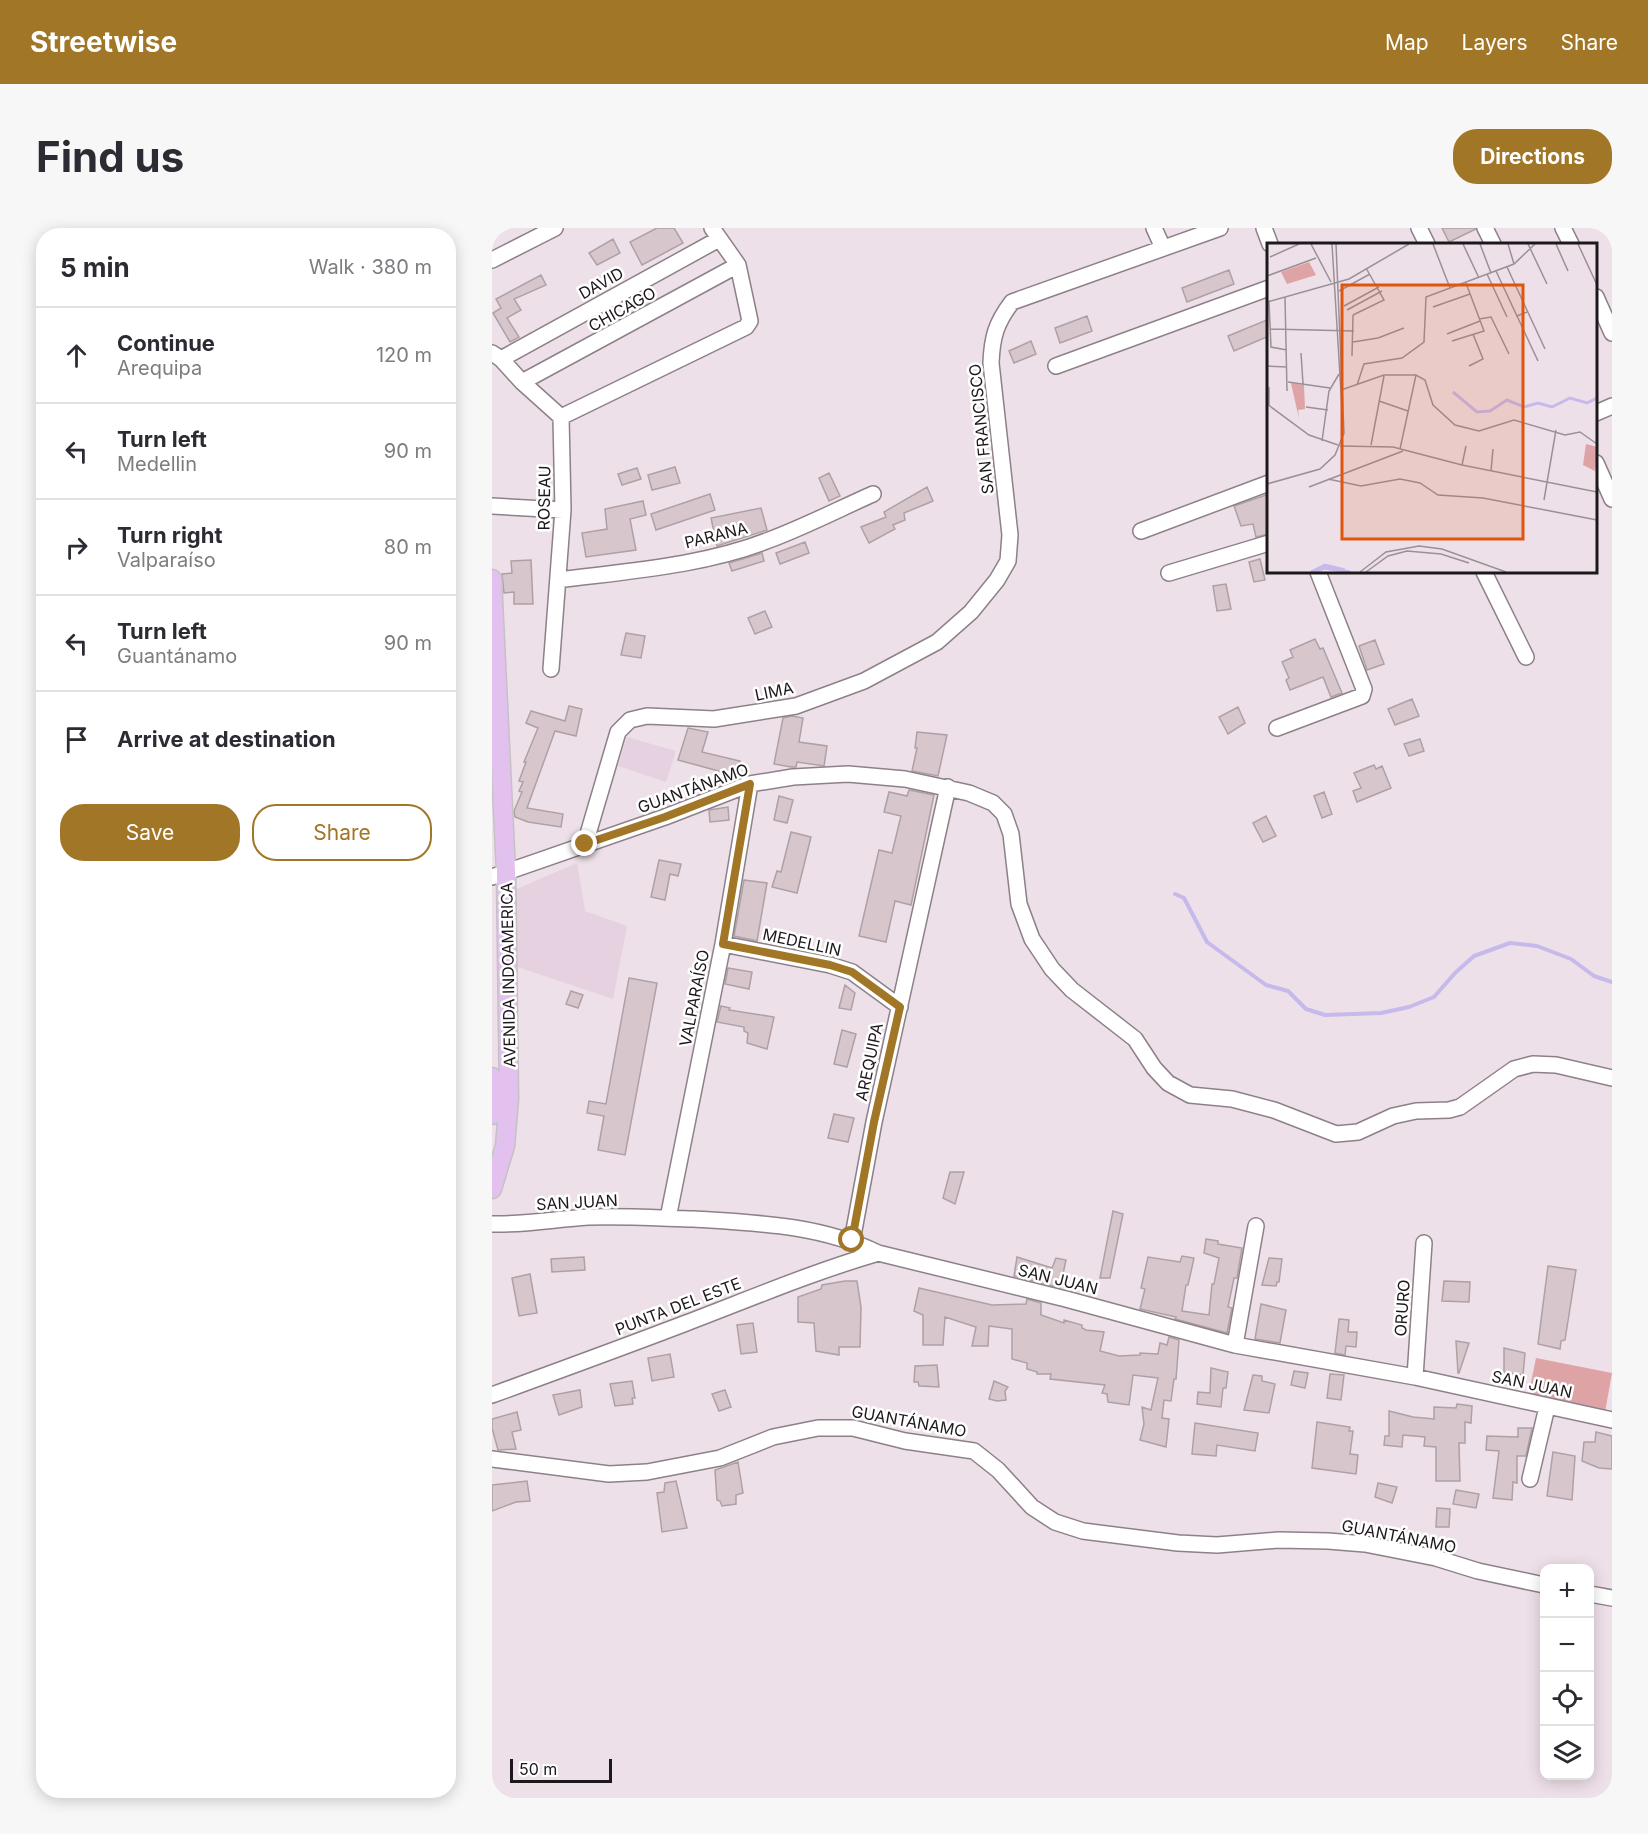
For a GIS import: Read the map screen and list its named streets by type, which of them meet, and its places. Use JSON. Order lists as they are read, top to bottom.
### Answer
{
  "streets": {
    "main road": ["AVENIDA INDOAMERICA"],
    "street": [
      "DAVID",
      "CHICAGO",
      "SAN FRANCISCO",
      "ROSEAU",
      "PARANA",
      "LIMA",
      "GUANTÁNAMO",
      "MEDELLIN",
      "VALPARAÍSO",
      "AREQUIPA",
      "SAN JUAN",
      "PUNTA DEL ESTE",
      "ORURO"
    ]
  },
  "crossings": [
    ["SAN FRANCISCO", "LIMA"],
    ["ROSEAU", "PARANA"],
    ["LIMA", "GUANTÁNAMO"],
    ["GUANTÁNAMO", "AVENIDA INDOAMERICA"],
    ["GUANTÁNAMO", "VALPARAÍSO"],
    ["GUANTÁNAMO", "AREQUIPA"],
    ["MEDELLIN", "VALPARAÍSO"],
    ["MEDELLIN", "AREQUIPA"],
    ["VALPARAÍSO", "SAN JUAN"],
    ["AREQUIPA", "SAN JUAN"],
    ["SAN JUAN", "PUNTA DEL ESTE"],
    ["SAN JUAN", "ORURO"]
  ],
  "scale_bar": "50 m",
  "page": {
    "header": "Streetwise",
    "nav": ["Map", "Layers", "Share"],
    "buttons": [
      "Directions",
      ["Save", "Share"]
    ],
    "title": "Find us",
    "heading": ["5 min", "Walk · 380 m"],
    "list": [
      ["Continue", "Arequipa", "120 m"],
      ["Turn left", "Medellin", "90 m"],
      ["Turn right", "Valparaíso", "80 m"],
      ["Turn left", "Guantánamo", "90 m"],
      "Arrive at destination"
    ],
    "map_buttons": ["+", "−"],
    "scale": "50 m"
  }
}
